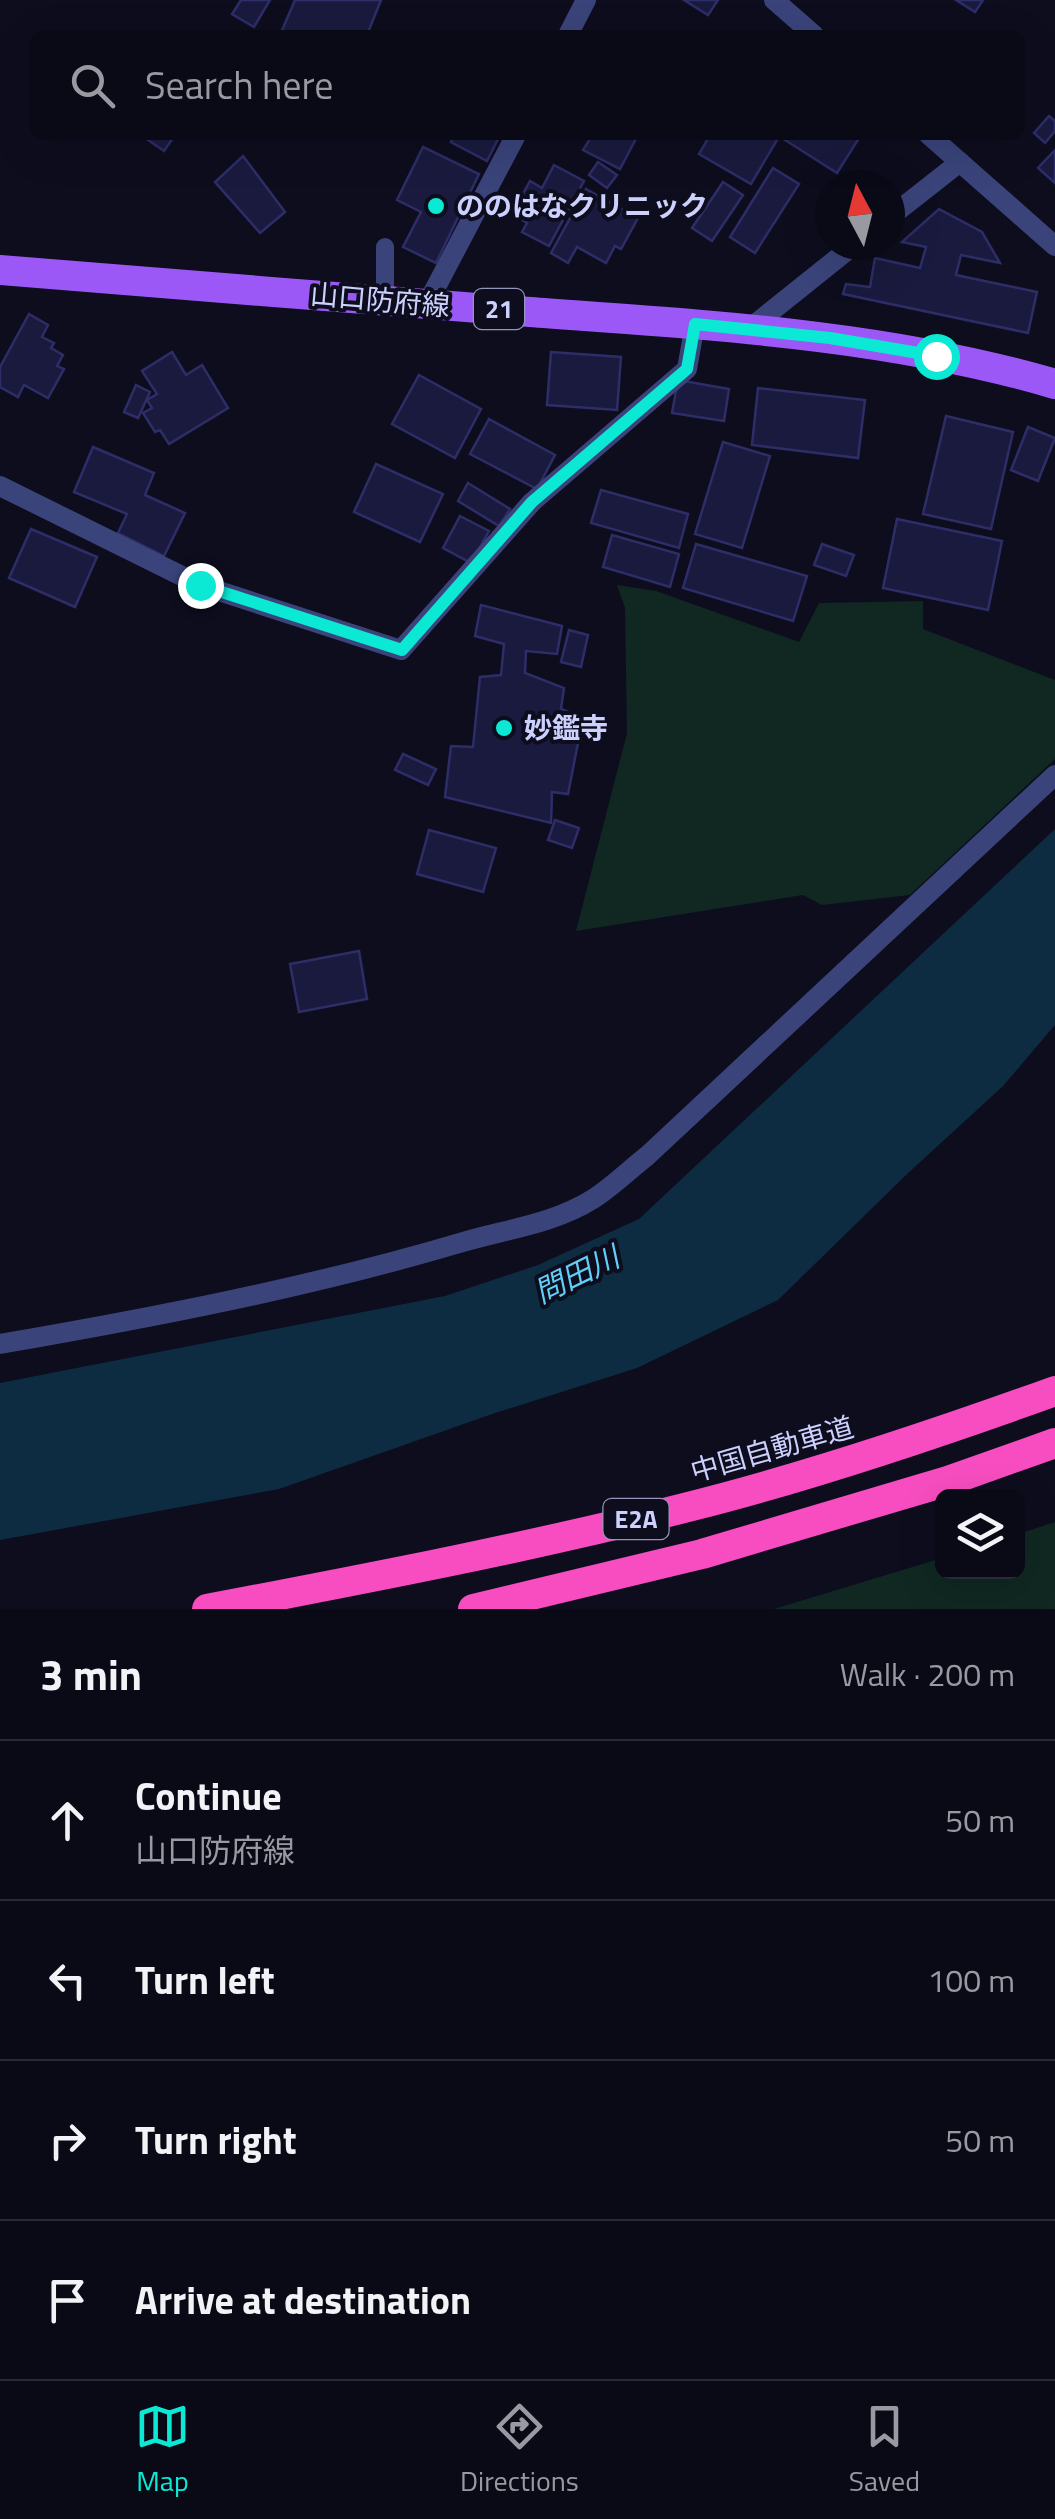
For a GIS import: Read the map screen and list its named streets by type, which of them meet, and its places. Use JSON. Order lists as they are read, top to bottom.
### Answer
{
  "streets": {
    "highway": ["中国自動車道", "E2A"],
    "main road": ["山口防府線", "21"]
  },
  "water": ["問田川"],
  "places": ["ののはなクリニック", "妙鑑寺"],
  "north": "top",
  "page": {
    "search": "Search here",
    "heading": ["3 min", "Walk · 200 m"],
    "list": [
      ["Continue", "山口防府線", "50 m"],
      ["Turn left", "100 m"],
      ["Turn right", "50 m"],
      "Arrive at destination"
    ],
    "nav": ["Map", "Directions", "Saved"]
  }
}
